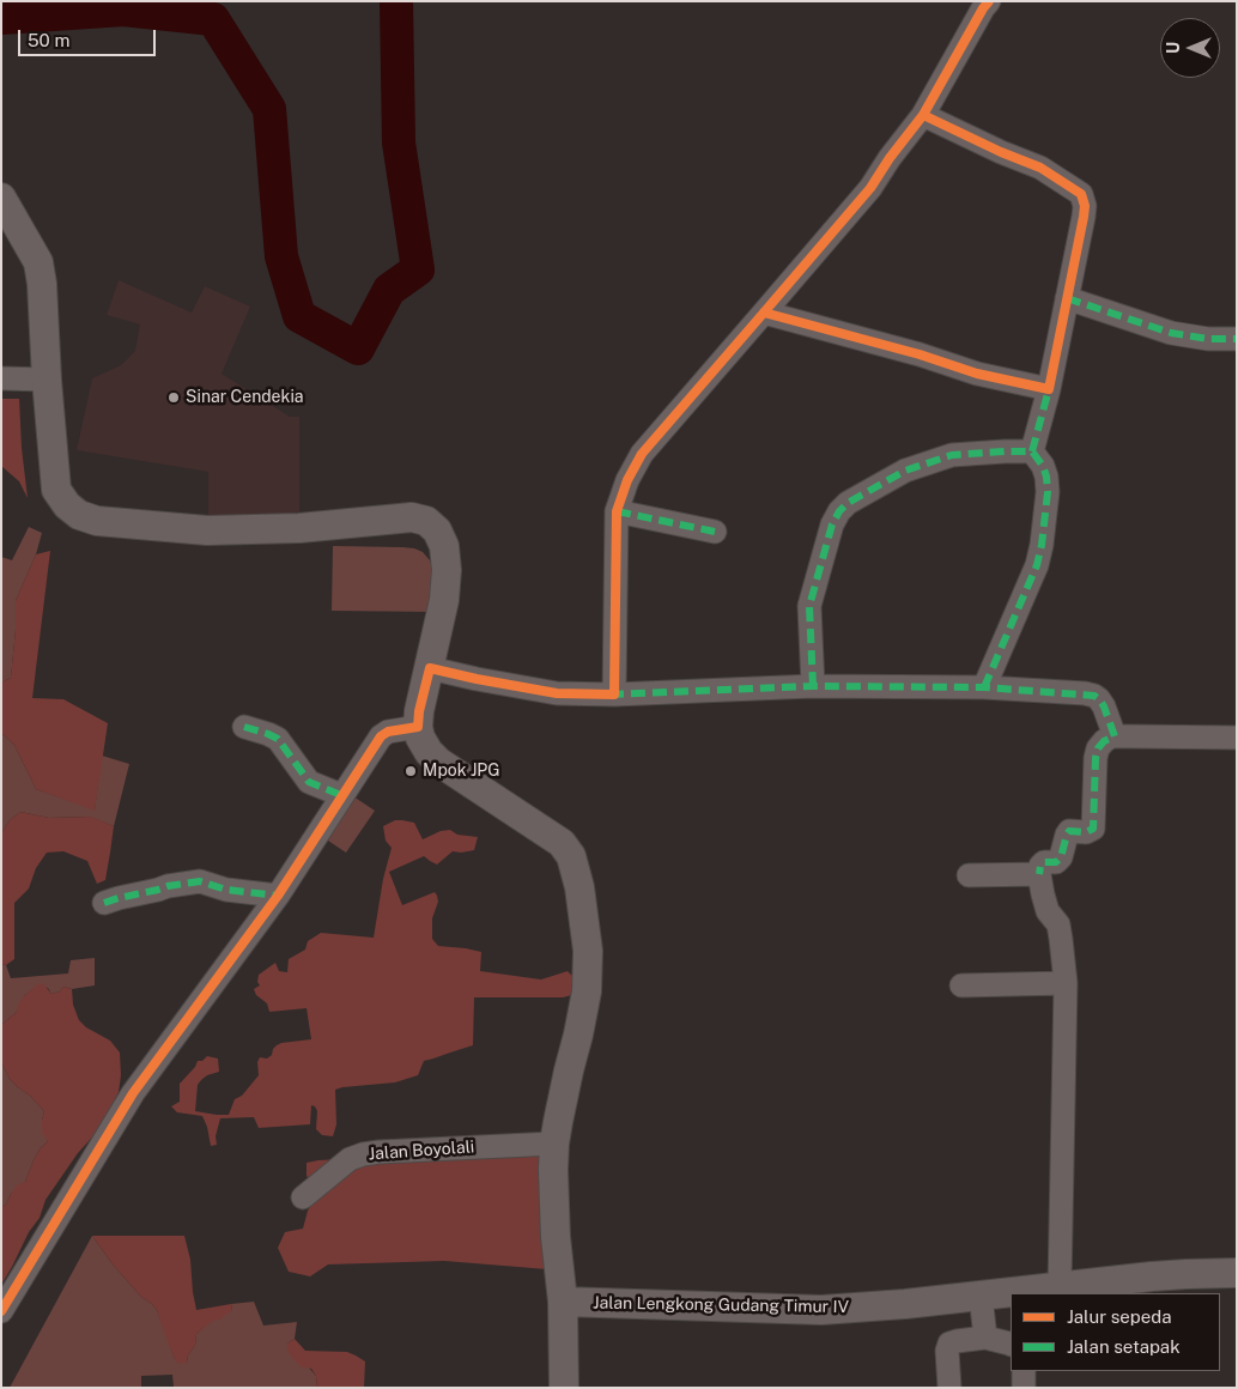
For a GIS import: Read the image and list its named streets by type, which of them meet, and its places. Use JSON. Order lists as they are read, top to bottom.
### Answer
{
  "streets": {
    "street": ["Jalan Boyolali", "Jalan Lengkong Gudang Timur IV"]
  },
  "places": ["Sinar Cendekia", "Mpok JPG"],
  "legend": ["Jalur sepeda", "Jalan setapak"],
  "scale_bar": "50 m",
  "north": "left"
}
